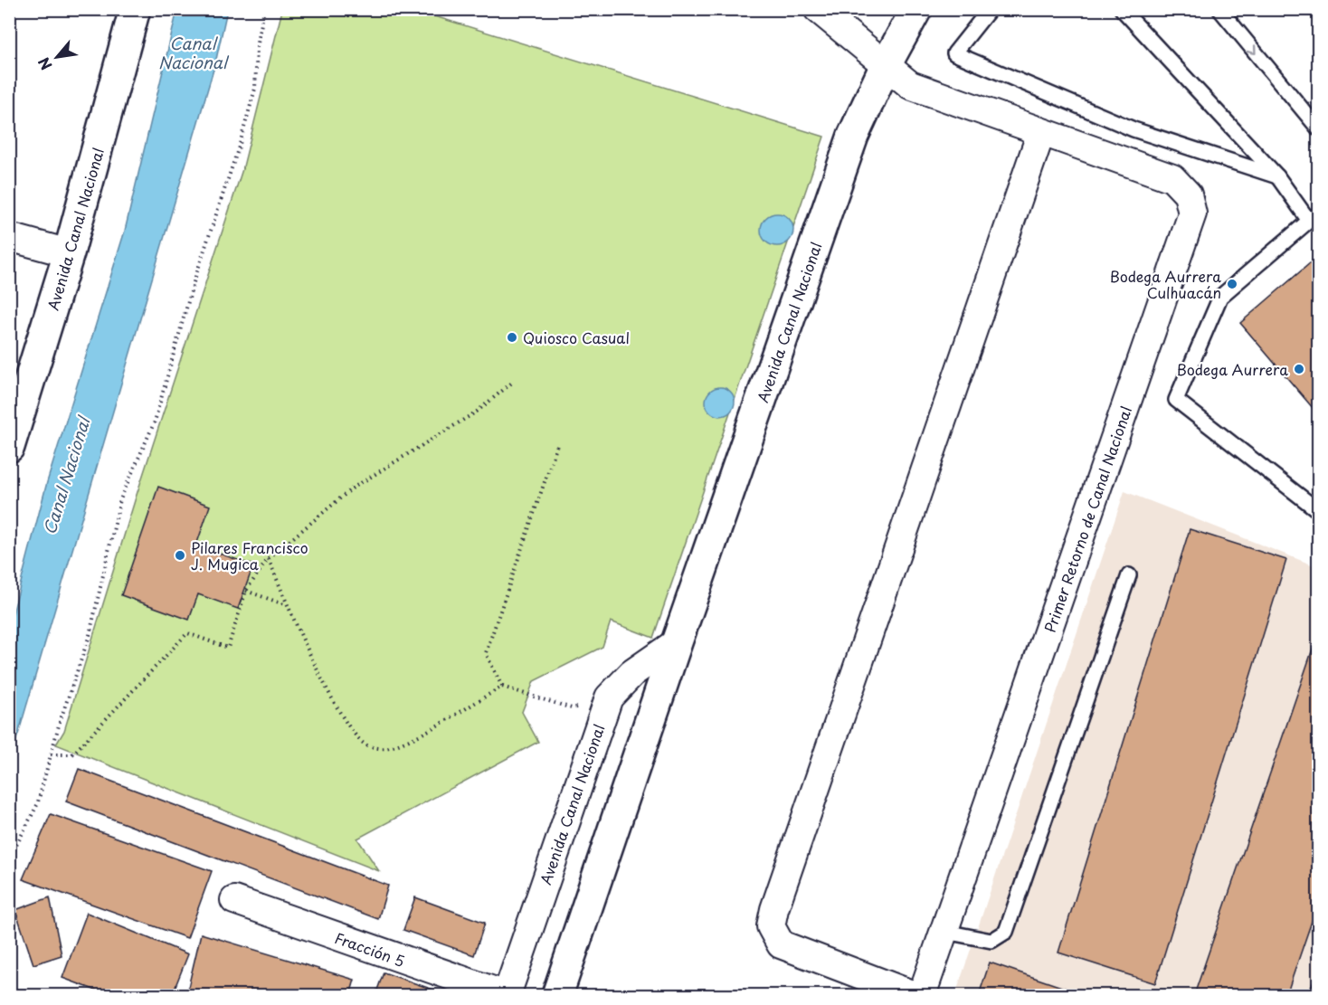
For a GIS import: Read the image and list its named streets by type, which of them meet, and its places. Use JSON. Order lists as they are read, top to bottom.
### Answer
{
  "streets": {
    "street": ["Avenida Canal Nacional", "Primer Retorno de Canal Nacional", "Fracción 5"]
  },
  "crossings": [
    ["Avenida Canal Nacional", "Primer Retorno de Canal Nacional"],
    ["Avenida Canal Nacional", "Fracción 5"]
  ],
  "water": ["Canal Nacional"],
  "places": [
    "Bodega Aurrera Culhuacán",
    "Quiosco Casual",
    "Bodega Aurrera",
    "Pilares Francisco J. Mugica"
  ],
  "north": "bottom left"
}
